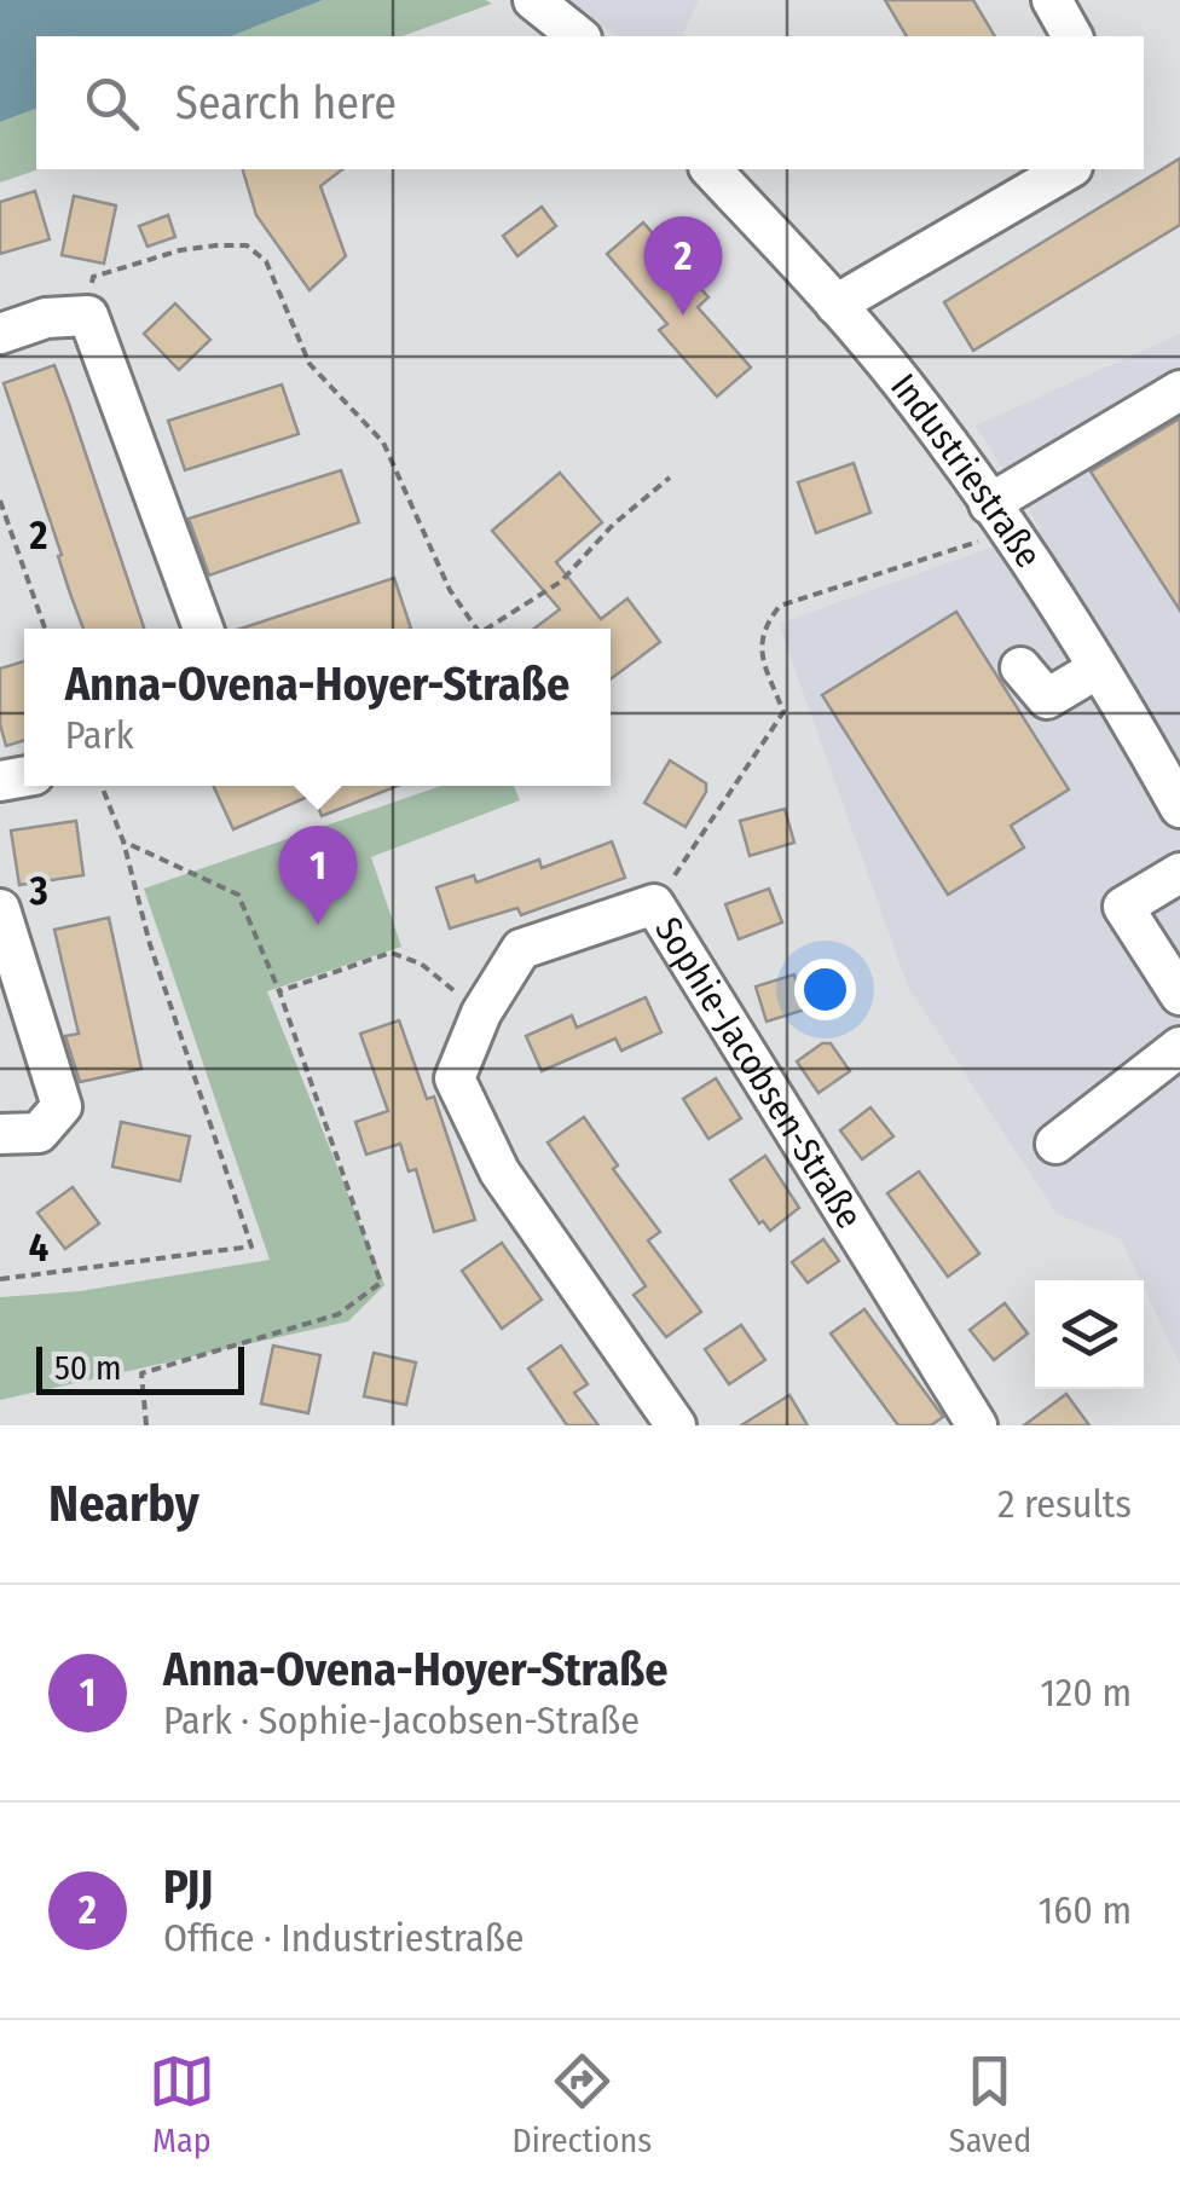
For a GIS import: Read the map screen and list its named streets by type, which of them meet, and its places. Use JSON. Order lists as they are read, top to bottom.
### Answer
{
  "streets": {
    "street": ["Industriestraße", "Sophie-Jacobsen-Straße"]
  },
  "scale_bar": "50 m",
  "page": {
    "search": "Search here",
    "pins": ["2", "1"],
    "popup": ["Anna-Ovena-Hoyer-Straße", "Park"],
    "scale": "50 m",
    "heading": ["Nearby", "2 results"],
    "list": [
      {
        "mark": "1",
        "name": "Anna-Ovena-Hoyer-Straße",
        "note": "Park · Sophie-Jacobsen-Straße",
        "value": "120 m"
      },
      {
        "mark": "2",
        "name": "PJJ",
        "note": "Office · Industriestraße",
        "value": "160 m"
      }
    ],
    "nav": ["Map", "Directions", "Saved"]
  },
  "grid": {
    "rows": ["2", "3", "4"]
  }
}
